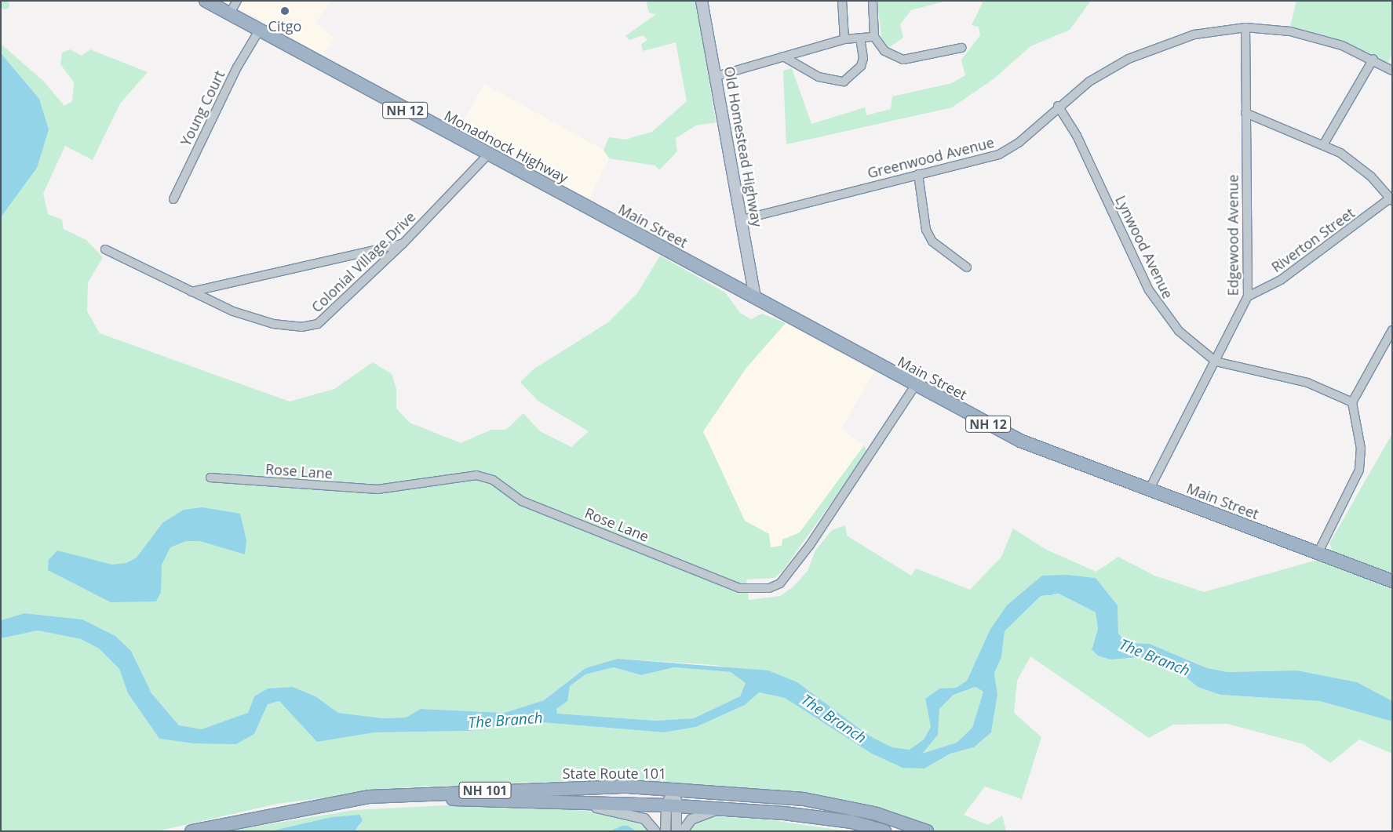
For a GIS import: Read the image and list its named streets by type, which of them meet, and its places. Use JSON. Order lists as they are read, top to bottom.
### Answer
{
  "streets": {
    "highway": [
      "NH 12",
      "Monadnock Highway",
      "Main Street",
      "State Route 101",
      "NH 101"
    ],
    "main road": ["Old Homestead Highway"],
    "street": [
      "Young Court",
      "Greenwood Avenue",
      "Edgewood Avenue",
      "Riverton Street",
      "Lynwood Avenue",
      "Colonial Village Drive",
      "Rose Lane"
    ]
  },
  "crossings": [
    ["Young Court", "Monadnock Highway"],
    ["Monadnock Highway", "Main Street"],
    ["Monadnock Highway", "Colonial Village Drive"],
    ["Old Homestead Highway", "Greenwood Avenue"],
    ["Old Homestead Highway", "Main Street"],
    ["Greenwood Avenue", "Edgewood Avenue"],
    ["Greenwood Avenue", "Lynwood Avenue"],
    ["Main Street", "Edgewood Avenue"],
    ["Main Street", "Rose Lane"],
    ["Edgewood Avenue", "Riverton Street"],
    ["Edgewood Avenue", "Lynwood Avenue"]
  ],
  "water": ["The Branch"],
  "places": ["Citgo"]
}
